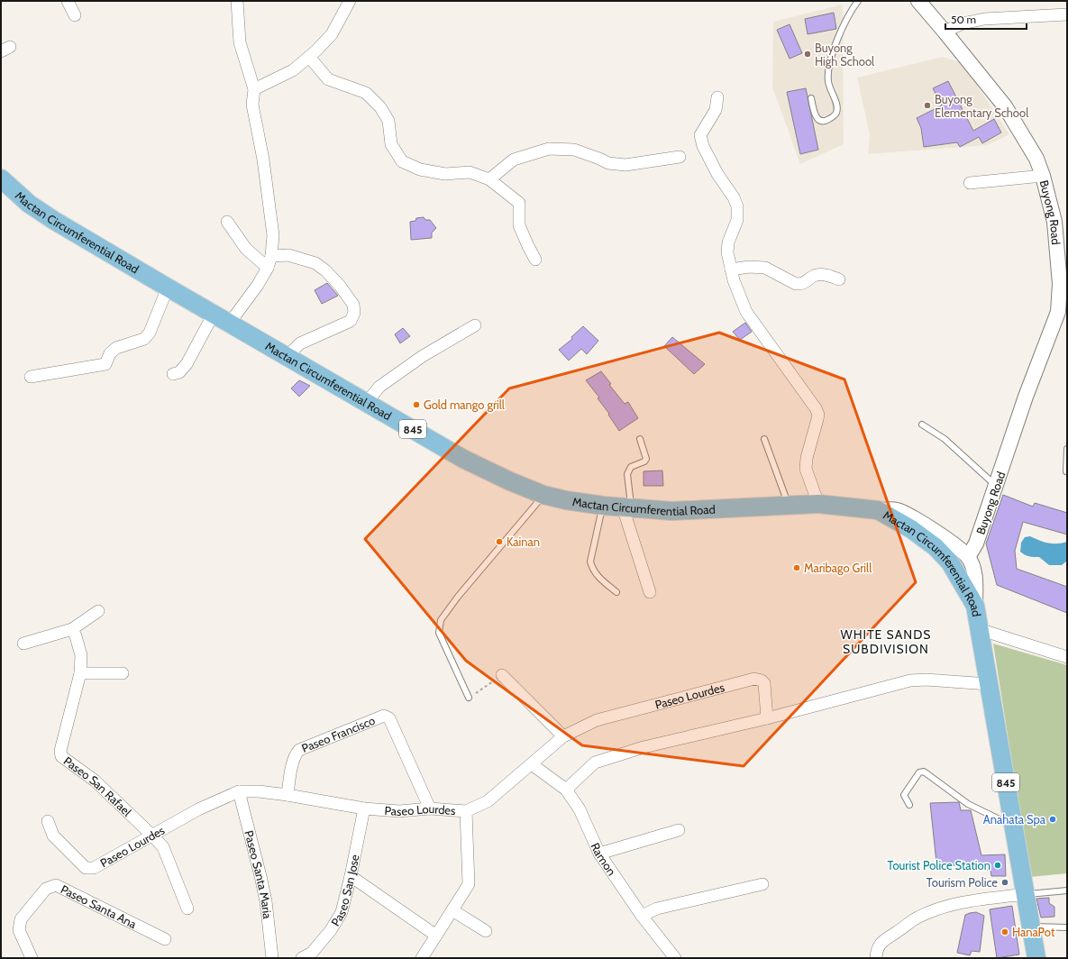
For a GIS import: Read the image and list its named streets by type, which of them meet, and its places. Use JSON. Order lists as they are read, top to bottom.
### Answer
{
  "streets": {
    "main road": ["Mactan Circumferential Road", "845"],
    "street": [
      "Buyong Road",
      "Paseo Lourdes",
      "Paseo Francisco",
      "Paseo San Rafael",
      "Ramon",
      "Paseo Santa Maria",
      "Paseo San Jose",
      "Paseo Santa Ana"
    ]
  },
  "crossings": [
    ["Paseo Lourdes", "Paseo Francisco"],
    ["Paseo Lourdes", "Paseo San Rafael"],
    ["Paseo Lourdes", "Ramon"],
    ["Paseo Lourdes", "Paseo Santa Maria"],
    ["Paseo Lourdes", "Paseo San Jose"]
  ],
  "districts": ["WHITE SANDS SUBDIVISION"],
  "places": [
    "Buyong High School",
    "Buyong Elementary School",
    "Gold mango grill",
    "Kainan",
    "Maribago Grill",
    "Anahata Spa",
    "Tourist Police Station",
    "Tourism Police",
    "HanaPot"
  ],
  "scale_bar": "50 m"
}
